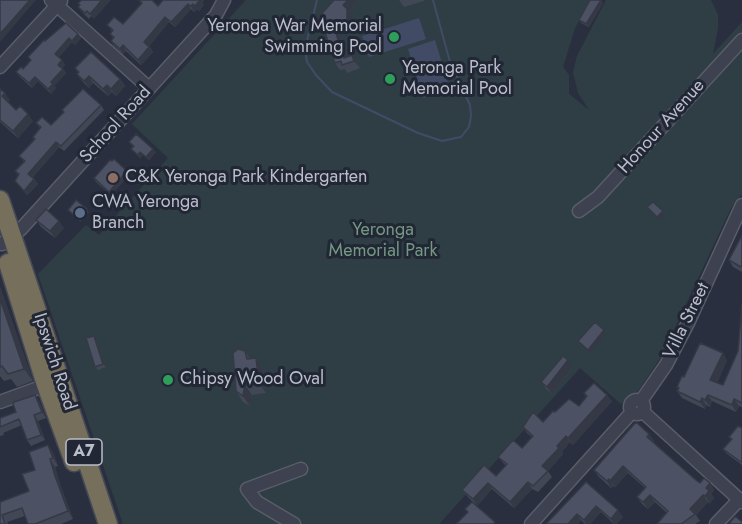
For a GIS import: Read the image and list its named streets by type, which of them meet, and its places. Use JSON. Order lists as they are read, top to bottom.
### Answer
{
  "streets": {
    "highway": ["Ipswich Road", "A7"],
    "street": ["School Road", "Honour Avenue", "Villa Street"]
  },
  "crossings": [
    ["School Road", "Ipswich Road"]
  ],
  "parks": ["Yeronga Memorial Park"],
  "places": [
    "Yeronga War Memorial Swimming Pool",
    "Yeronga Park Memorial Pool",
    "C&K Yeronga Park Kindergarten",
    "CWA Yeronga Branch",
    "Chipsy Wood Oval"
  ]
}
